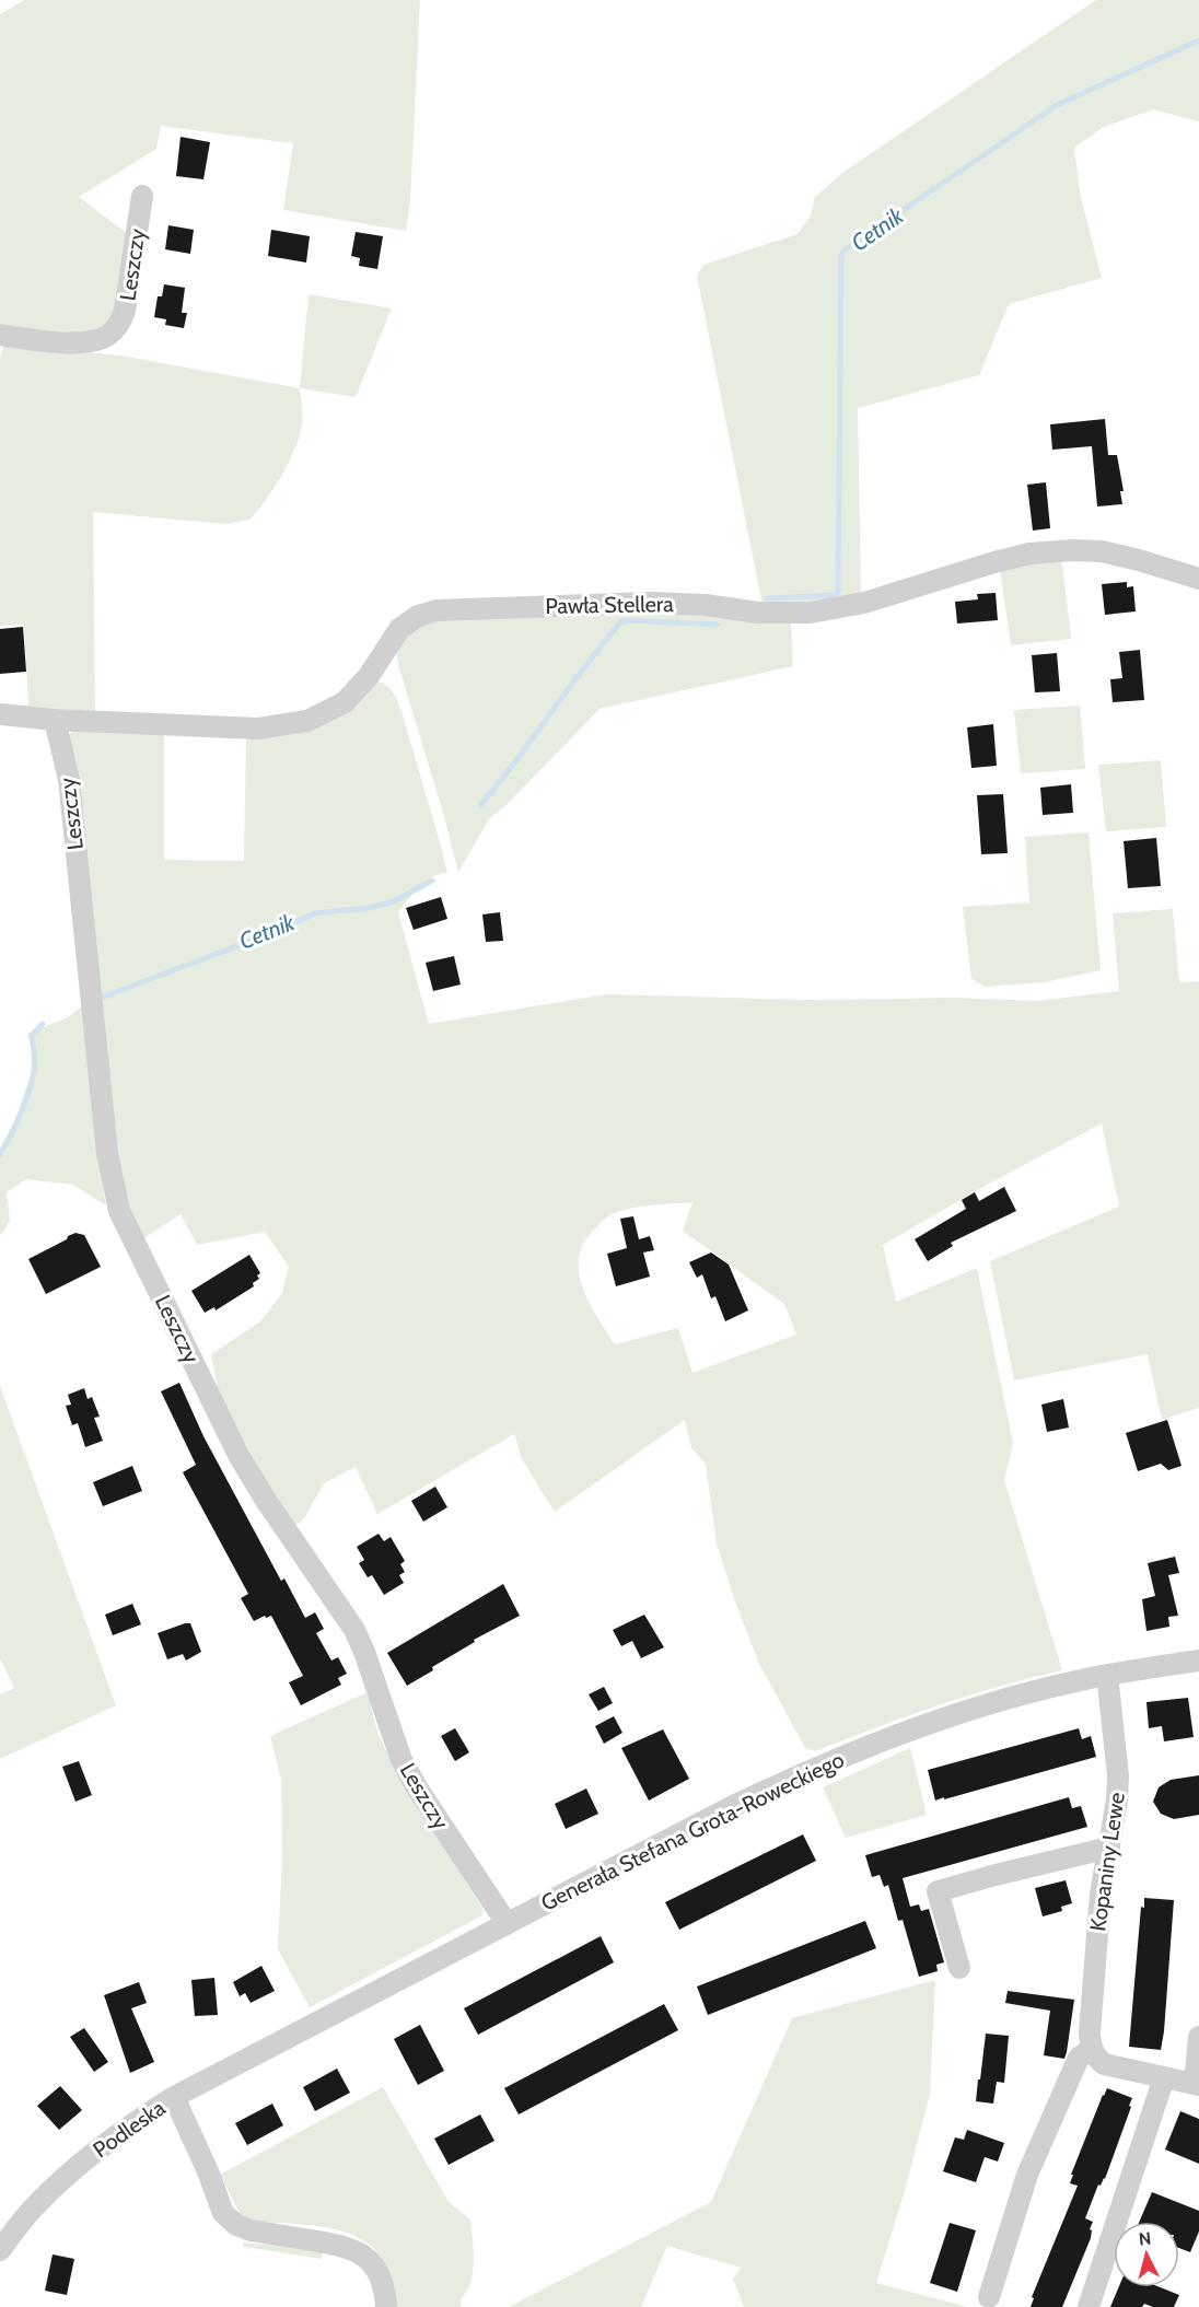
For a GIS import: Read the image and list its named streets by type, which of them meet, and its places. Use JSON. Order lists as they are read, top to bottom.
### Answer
{
  "streets": {
    "street": [
      "Leszczy",
      "Pawła Stellera",
      "Generała Stefana Grota-Roweckiego",
      "Kopaniny Lewe",
      "Podleska"
    ]
  },
  "crossings": [
    ["Leszczy", "Pawła Stellera"],
    ["Leszczy", "Generała Stefana Grota-Roweckiego"],
    ["Generała Stefana Grota-Roweckiego", "Kopaniny Lewe"],
    ["Generała Stefana Grota-Roweckiego", "Podleska"]
  ],
  "water": ["Cetnik"],
  "north": "top"
}
